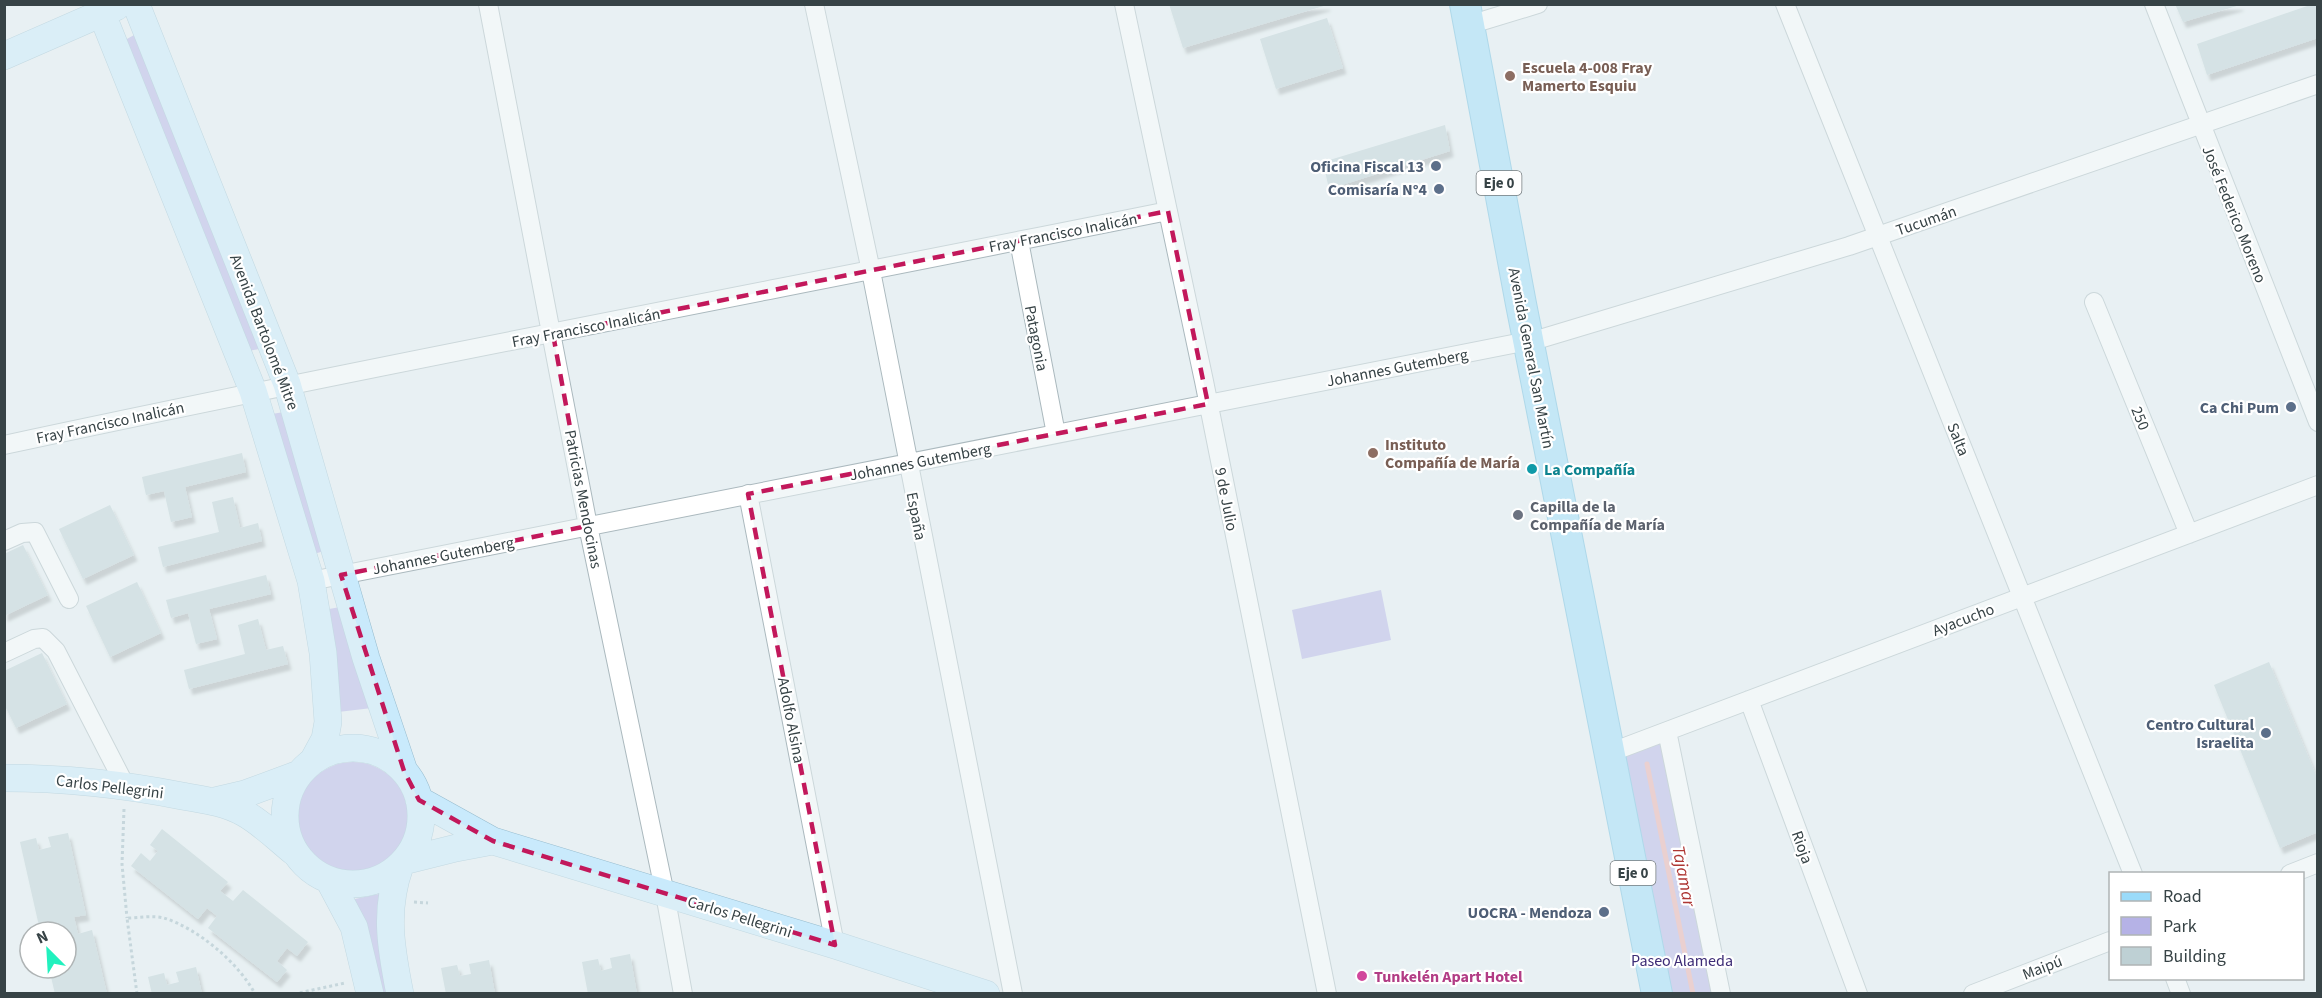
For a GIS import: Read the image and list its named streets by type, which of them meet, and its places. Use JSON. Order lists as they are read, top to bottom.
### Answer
{
  "streets": {
    "main road": ["Eje 0", "Avenida General San Martín"],
    "street": [
      "José Federico Moreno",
      "Tucumán",
      "Fray Francisco Inalicán",
      "Avenida Bartolomé Mitre",
      "Patagonia",
      "Johannes Gutemberg",
      "250",
      "Salta",
      "Patricias Mendocinas",
      "9 de Julio",
      "España",
      "Ayacucho",
      "Adolfo Alsina",
      "Carlos Pellegrini",
      "Rioja",
      "Maipú"
    ]
  },
  "crossings": [
    ["José Federico Moreno", "Tucumán"],
    ["Tucumán", "Avenida General San Martín"],
    ["Tucumán", "Johannes Gutemberg"],
    ["Tucumán", "Salta"],
    ["Fray Francisco Inalicán", "Avenida Bartolomé Mitre"],
    ["Fray Francisco Inalicán", "Patagonia"],
    ["Fray Francisco Inalicán", "Patricias Mendocinas"],
    ["Fray Francisco Inalicán", "9 de Julio"],
    ["Fray Francisco Inalicán", "España"],
    ["Avenida Bartolomé Mitre", "Johannes Gutemberg"],
    ["Avenida Bartolomé Mitre", "Carlos Pellegrini"],
    ["Patagonia", "Johannes Gutemberg"],
    ["Avenida General San Martín", "Johannes Gutemberg"],
    ["Avenida General San Martín", "Ayacucho"],
    ["Johannes Gutemberg", "Patricias Mendocinas"],
    ["Johannes Gutemberg", "9 de Julio"],
    ["Johannes Gutemberg", "España"],
    ["Johannes Gutemberg", "Adolfo Alsina"],
    ["250", "Ayacucho"],
    ["Salta", "Ayacucho"],
    ["Patricias Mendocinas", "Carlos Pellegrini"],
    ["Ayacucho", "Rioja"],
    ["Adolfo Alsina", "Carlos Pellegrini"]
  ],
  "water": ["Tajamar"],
  "parks": ["Paseo Alameda"],
  "places": [
    "Escuela 4-008 Fray Mamerto Esquiu",
    "Oficina Fiscal 13",
    "Comisaría N°4",
    "Ca Chi Pum",
    "Instituto Compañía de María",
    "La Compañía",
    "Capilla de la Compañía de María",
    "Centro Cultural Israelita",
    "UOCRA - Mendoza",
    "Tunkelén Apart Hotel"
  ],
  "legend": ["Road", "Park", "Building"],
  "north": "top left"
}
